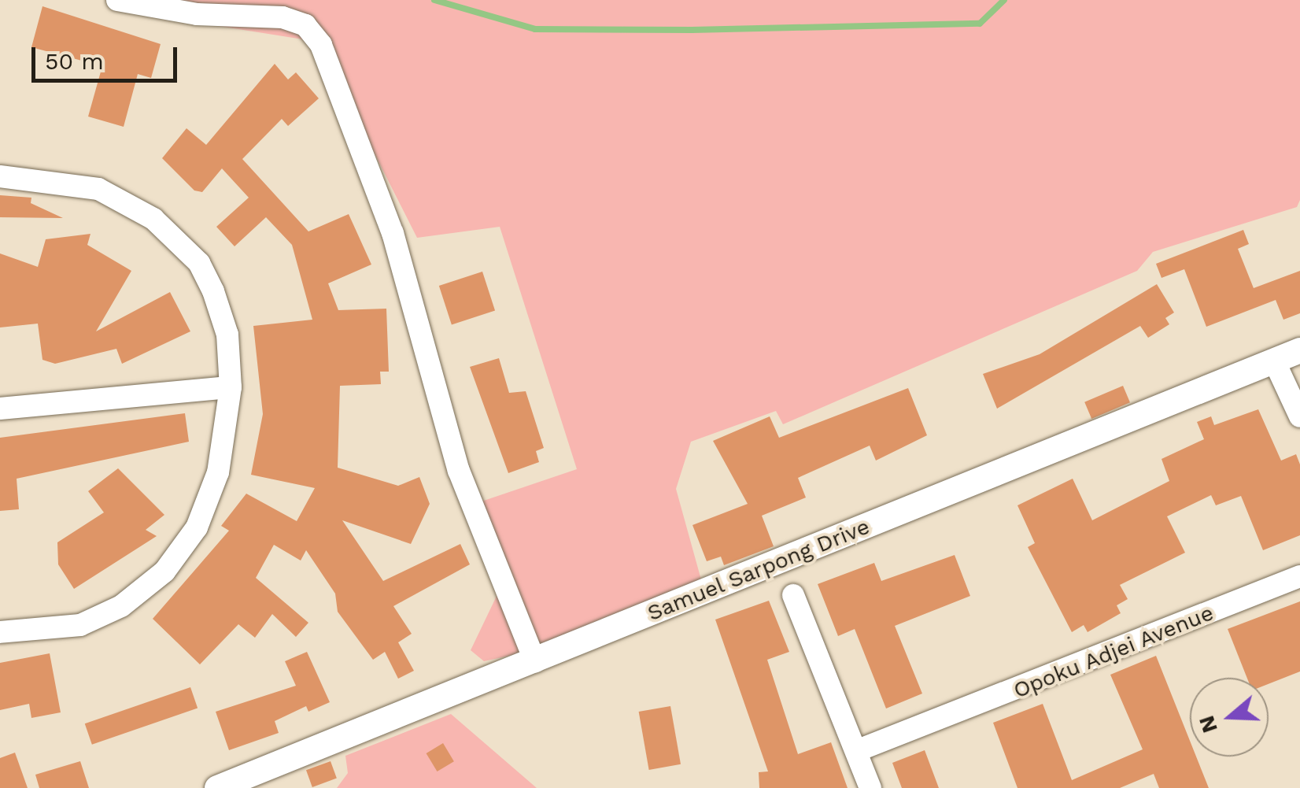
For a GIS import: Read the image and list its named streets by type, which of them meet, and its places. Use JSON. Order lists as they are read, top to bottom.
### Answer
{
  "streets": {
    "street": ["Samuel Sarpong Drive", "Opoku Adjei Avenue"]
  },
  "scale_bar": "50 m",
  "north": "left"
}
